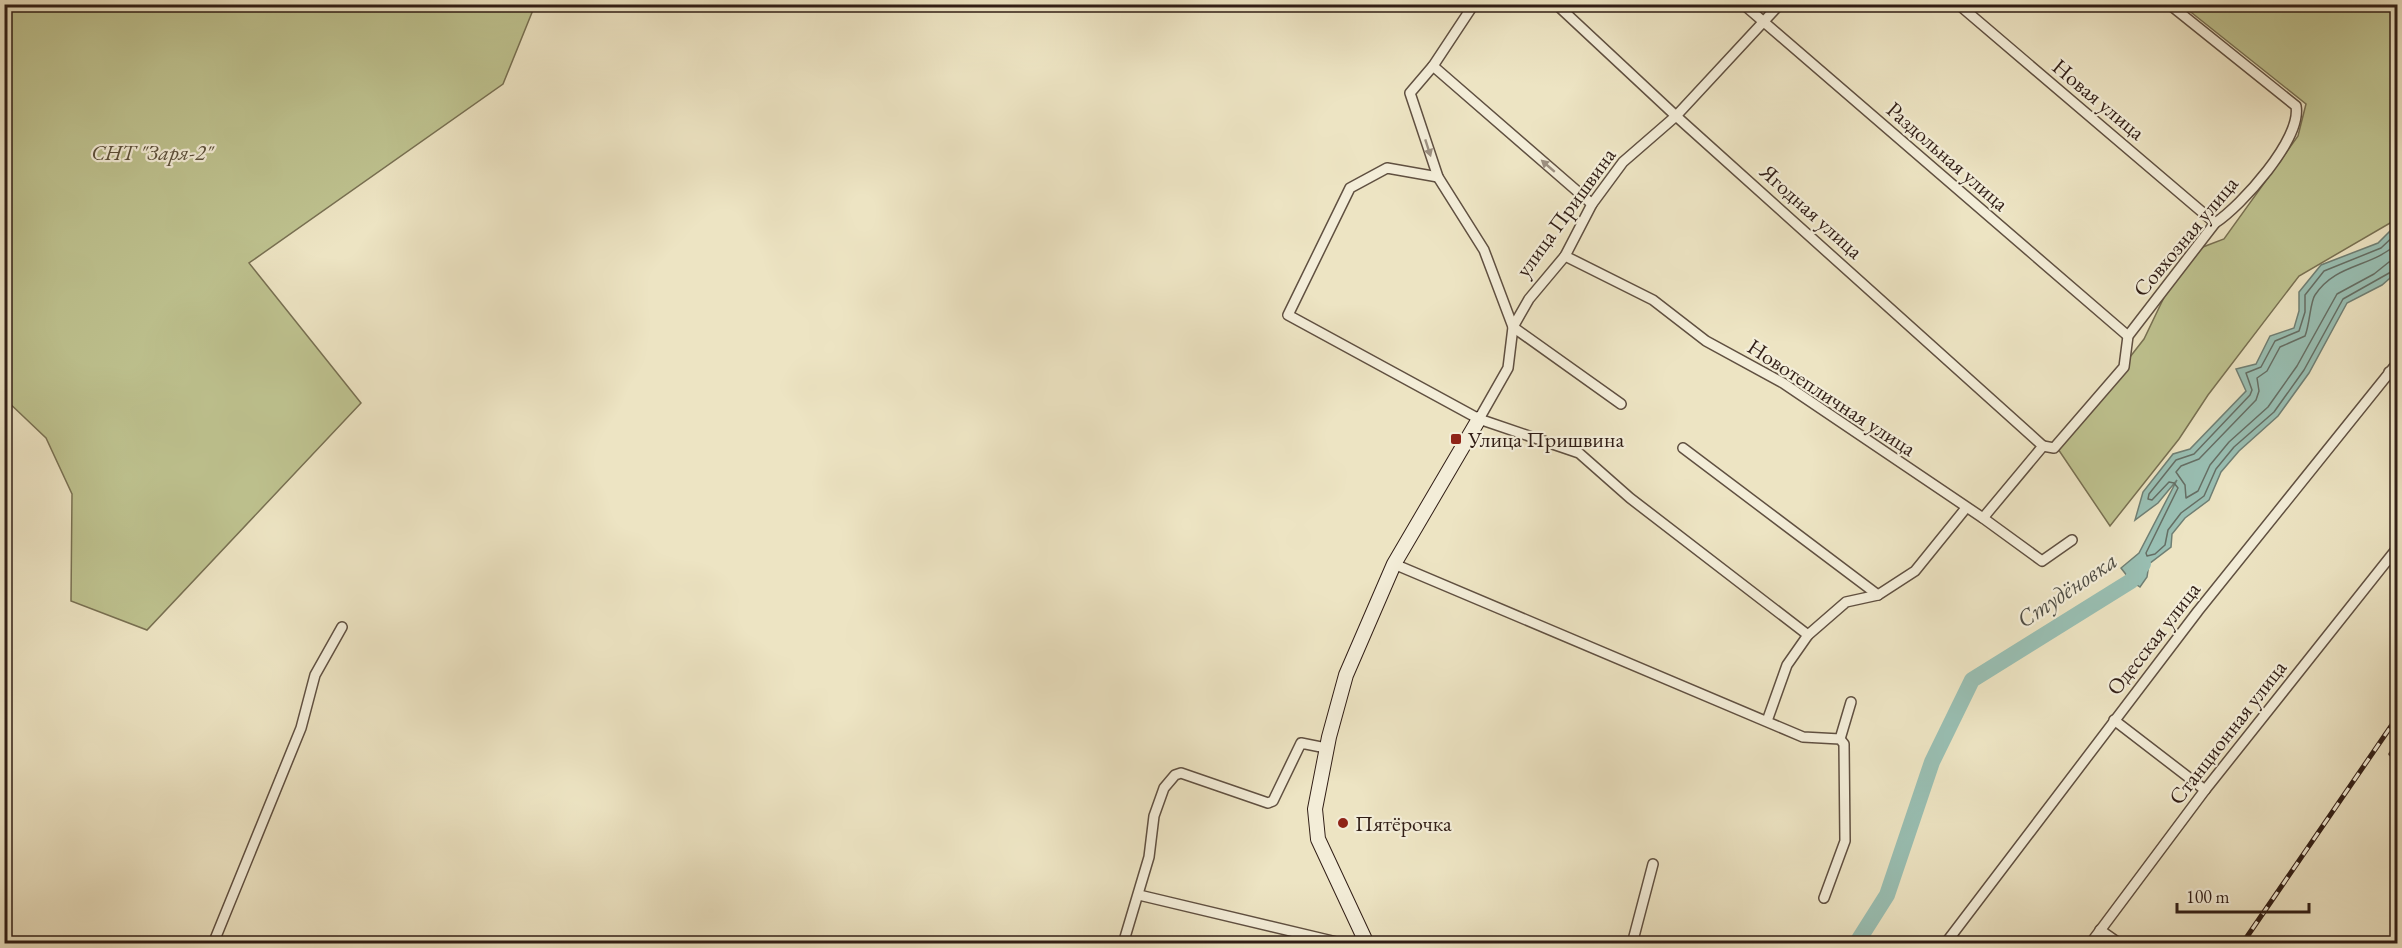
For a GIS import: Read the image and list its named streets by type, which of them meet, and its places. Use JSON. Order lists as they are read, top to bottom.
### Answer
{
  "streets": {
    "street": [
      "Новая улица",
      "Раздольная улица",
      "Ягодная улица",
      "улица Пришвина",
      "Совхозная улица",
      "Новотепличная улица",
      "Одесская улица",
      "Станционная улица"
    ]
  },
  "crossings": [
    ["Новая улица", "Совхозная улица"],
    ["Раздольная улица", "улица Пришвина"],
    ["Раздольная улица", "Совхозная улица"],
    ["Ягодная улица", "улица Пришвина"],
    ["улица Пришвина", "Новотепличная улица"]
  ],
  "water": ["Студёновка"],
  "parks": ["СНТ \"Заря-2\""],
  "places": {
    "transit": ["Улица Пришвина"],
    "other": ["Пятёрочка"]
  },
  "scale_bar": "100 m"
}
